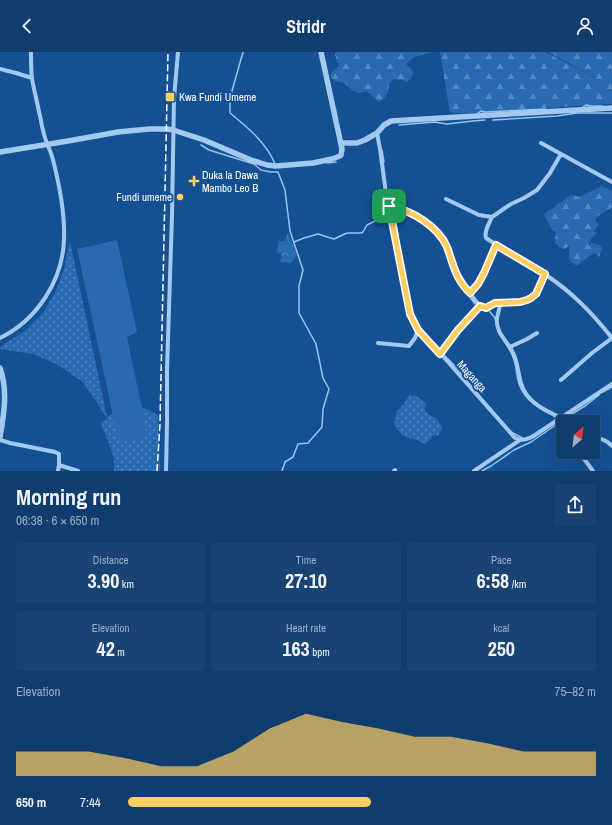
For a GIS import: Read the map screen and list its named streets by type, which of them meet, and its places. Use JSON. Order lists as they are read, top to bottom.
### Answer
{
  "streets": {
    "street": ["Maganga"]
  },
  "places": {
    "transit": ["Kwa Fundi Umeme"],
    "health": ["Duka la Dawa Mambo Leo B"],
    "other": ["Fundi umeme"]
  },
  "north": "top right",
  "page": {
    "header": "Stridr",
    "heading": ["Morning run", "06:38 · 6 × 650 m"],
    "stats": [
      ["Distance", "3.90 km"],
      ["Time", "27:10"],
      ["Pace", "6:58 /km"],
      ["Elevation", "42 m"],
      ["Heart rate", "163 bpm"],
      ["kcal", "250"]
    ],
    "chart": ["Elevation", "75–82 m"],
    "list": [
      {
        "name": "650 m",
        "note": "7:44"
      }
    ]
  }
}
